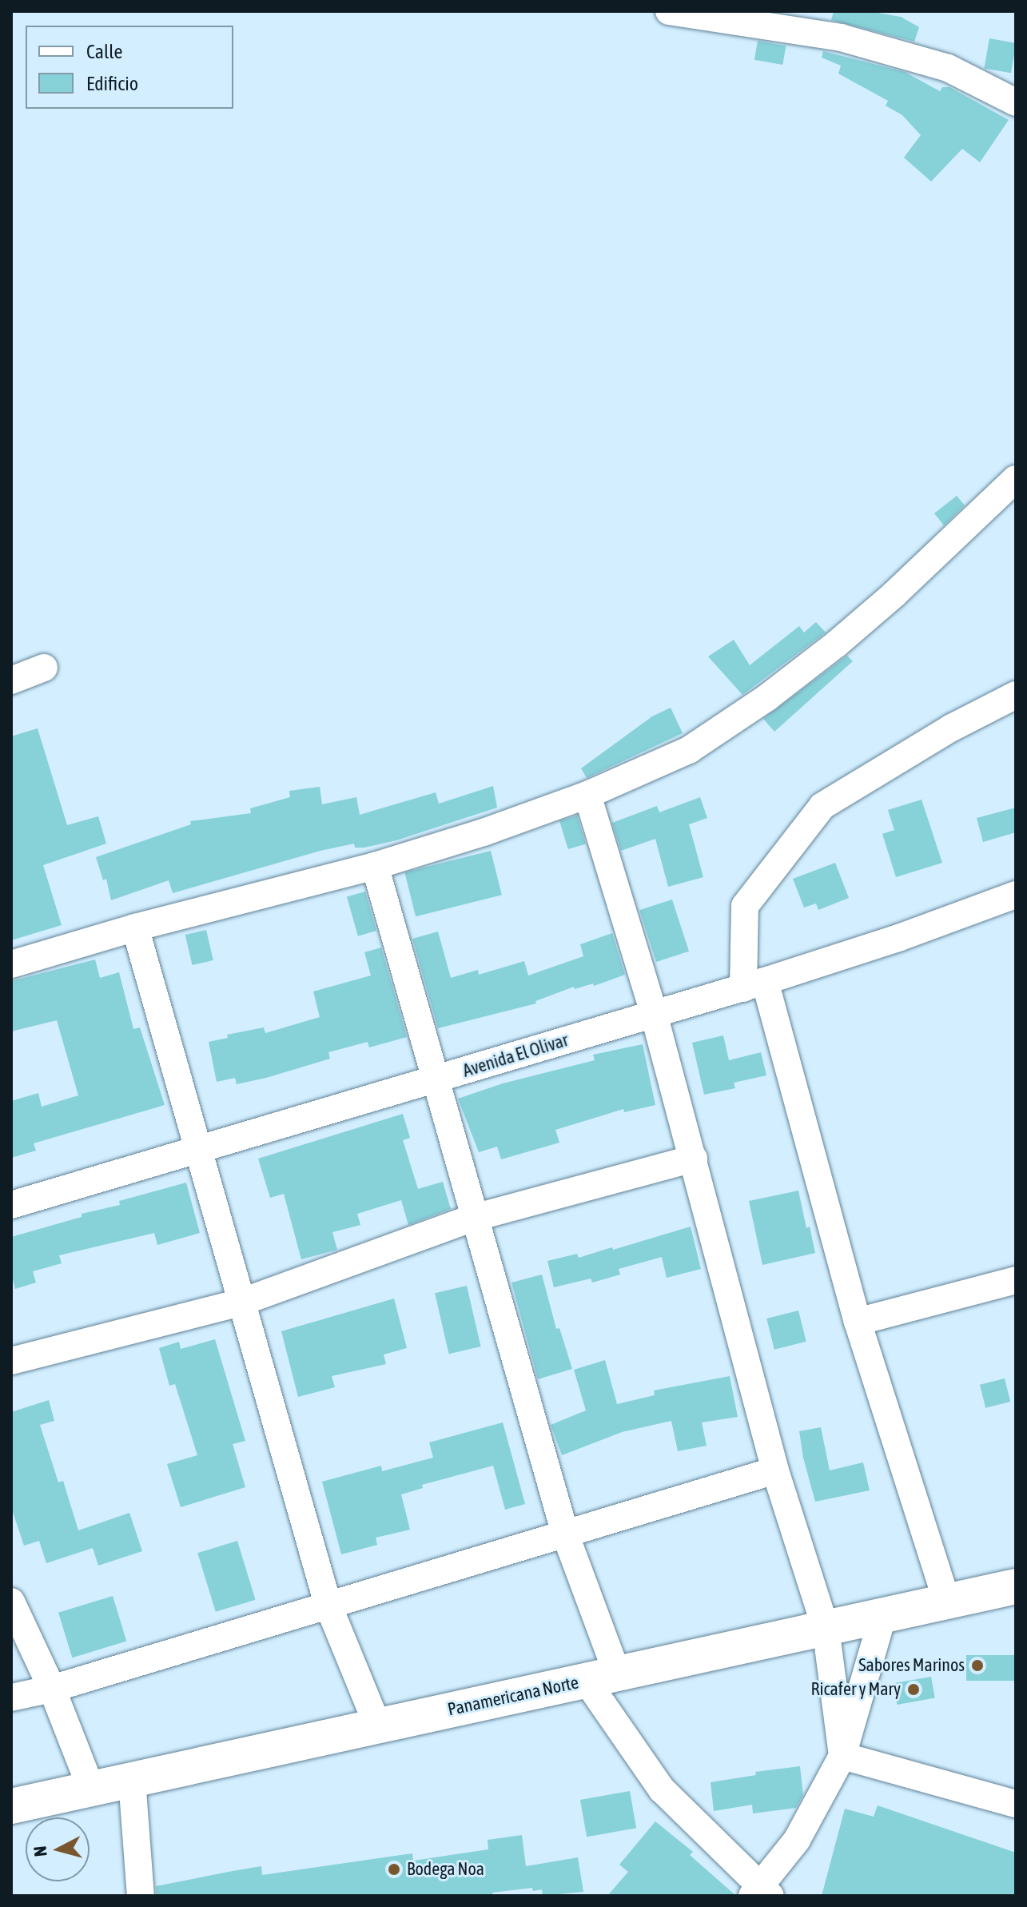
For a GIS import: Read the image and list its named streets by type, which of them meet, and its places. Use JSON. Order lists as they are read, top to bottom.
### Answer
{
  "streets": {
    "highway": ["Panamericana Norte"],
    "street": ["Avenida El Olivar"]
  },
  "places": ["Sabores Marinos", "Ricafer y Mary", "Bodega Noa"],
  "legend": ["Calle", "Edificio"],
  "north": "left"
}
